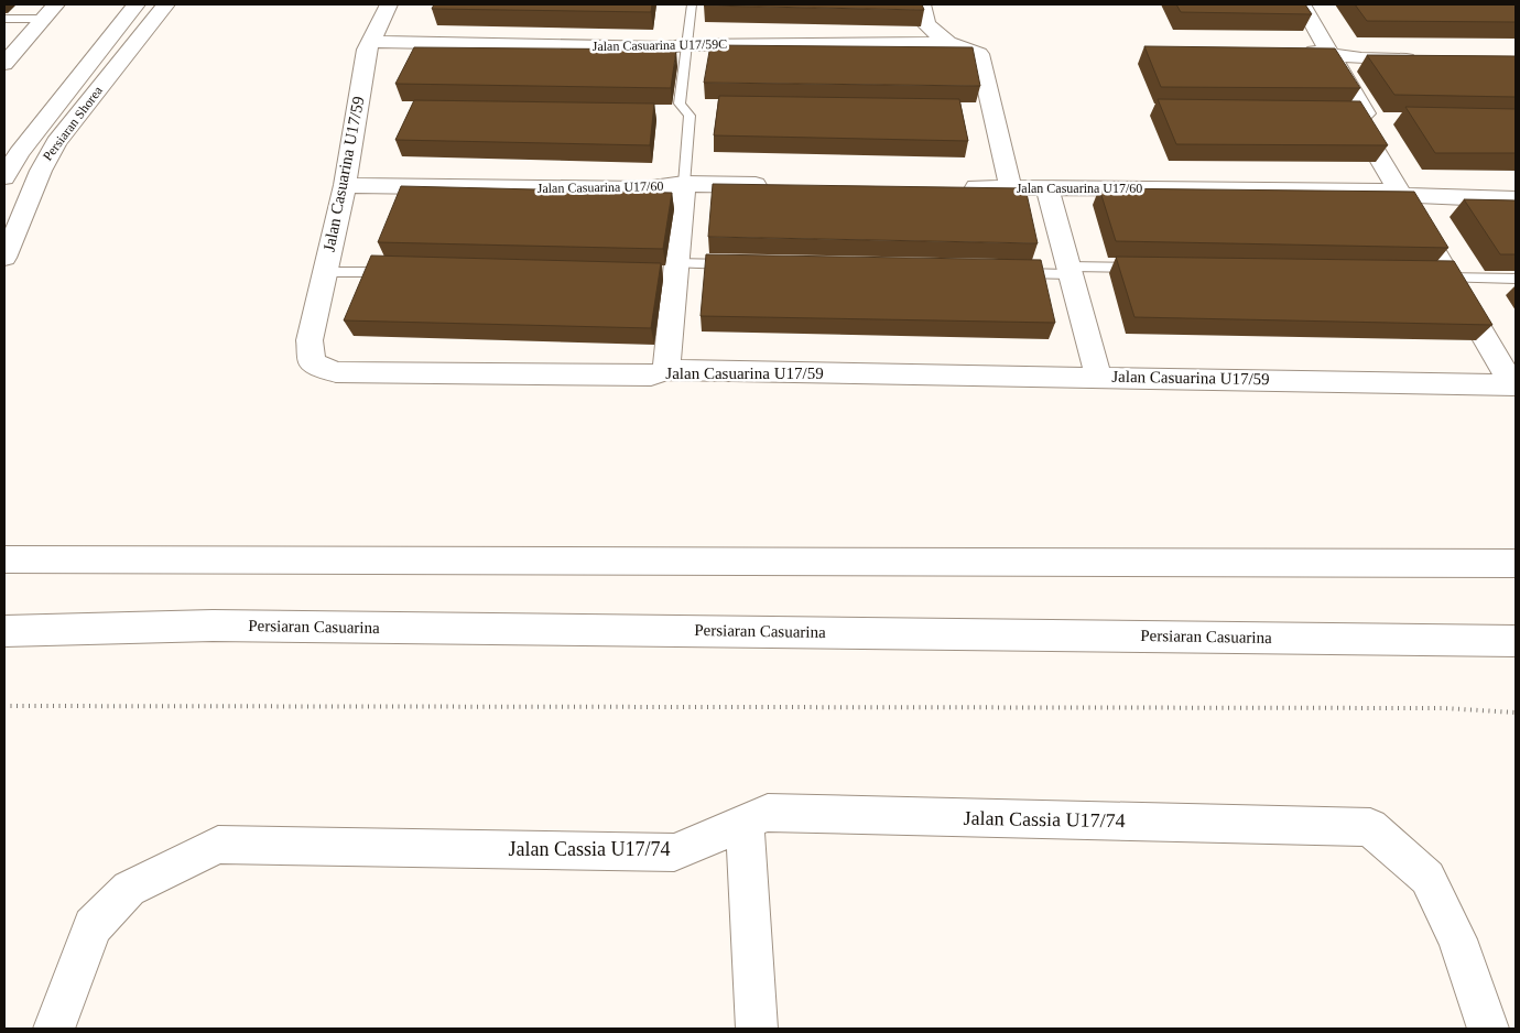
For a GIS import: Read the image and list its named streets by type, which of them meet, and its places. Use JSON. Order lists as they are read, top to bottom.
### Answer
{
  "streets": {
    "street": [
      "Jalan Casuarina U17/59C",
      "Persiaran Shorea",
      "Jalan Casuarina U17/59",
      "Jalan Casuarina U17/60",
      "Persiaran Casuarina",
      "Jalan Cassia U17/74"
    ]
  },
  "crossings": [
    ["Jalan Casuarina U17/59C", "Jalan Casuarina U17/59"],
    ["Jalan Casuarina U17/59", "Jalan Casuarina U17/60"]
  ]
}
